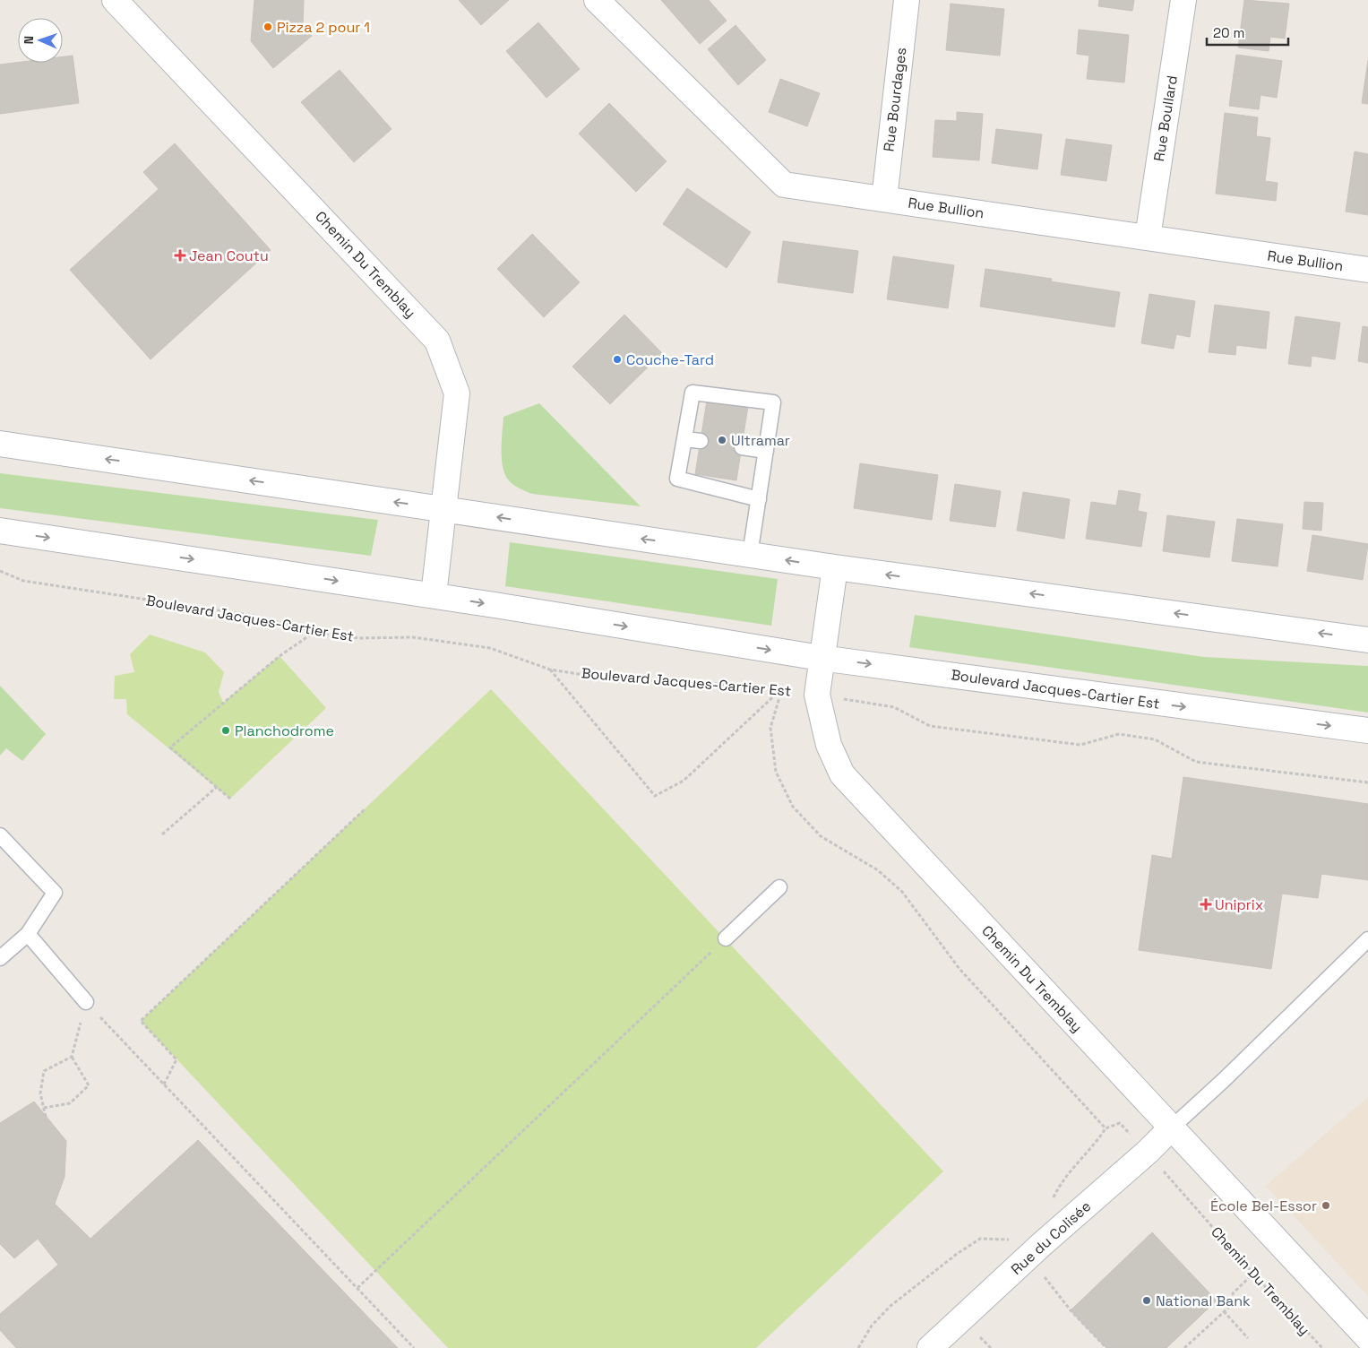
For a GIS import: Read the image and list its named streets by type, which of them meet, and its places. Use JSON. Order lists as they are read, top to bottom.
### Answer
{
  "streets": {
    "street": [
      "Rue Bourdages",
      "Rue Boullard",
      "Rue Bullion",
      "Chemin Du Tremblay",
      "Boulevard Jacques-Cartier Est",
      "Rue du Colisée"
    ]
  },
  "crossings": [
    ["Rue Bourdages", "Rue Bullion"],
    ["Rue Boullard", "Rue Bullion"],
    ["Chemin Du Tremblay", "Boulevard Jacques-Cartier Est"],
    ["Chemin Du Tremblay", "Rue du Colisée"]
  ],
  "places": {
    "other": [
      "Pizza 2 pour 1",
      "Couche-Tard",
      "Ultramar",
      "Planchodrome",
      "École Bel-Essor",
      "National Bank"
    ],
    "health": ["Jean Coutu", "Uniprix"]
  },
  "scale_bar": "20 m",
  "north": "left"
}
